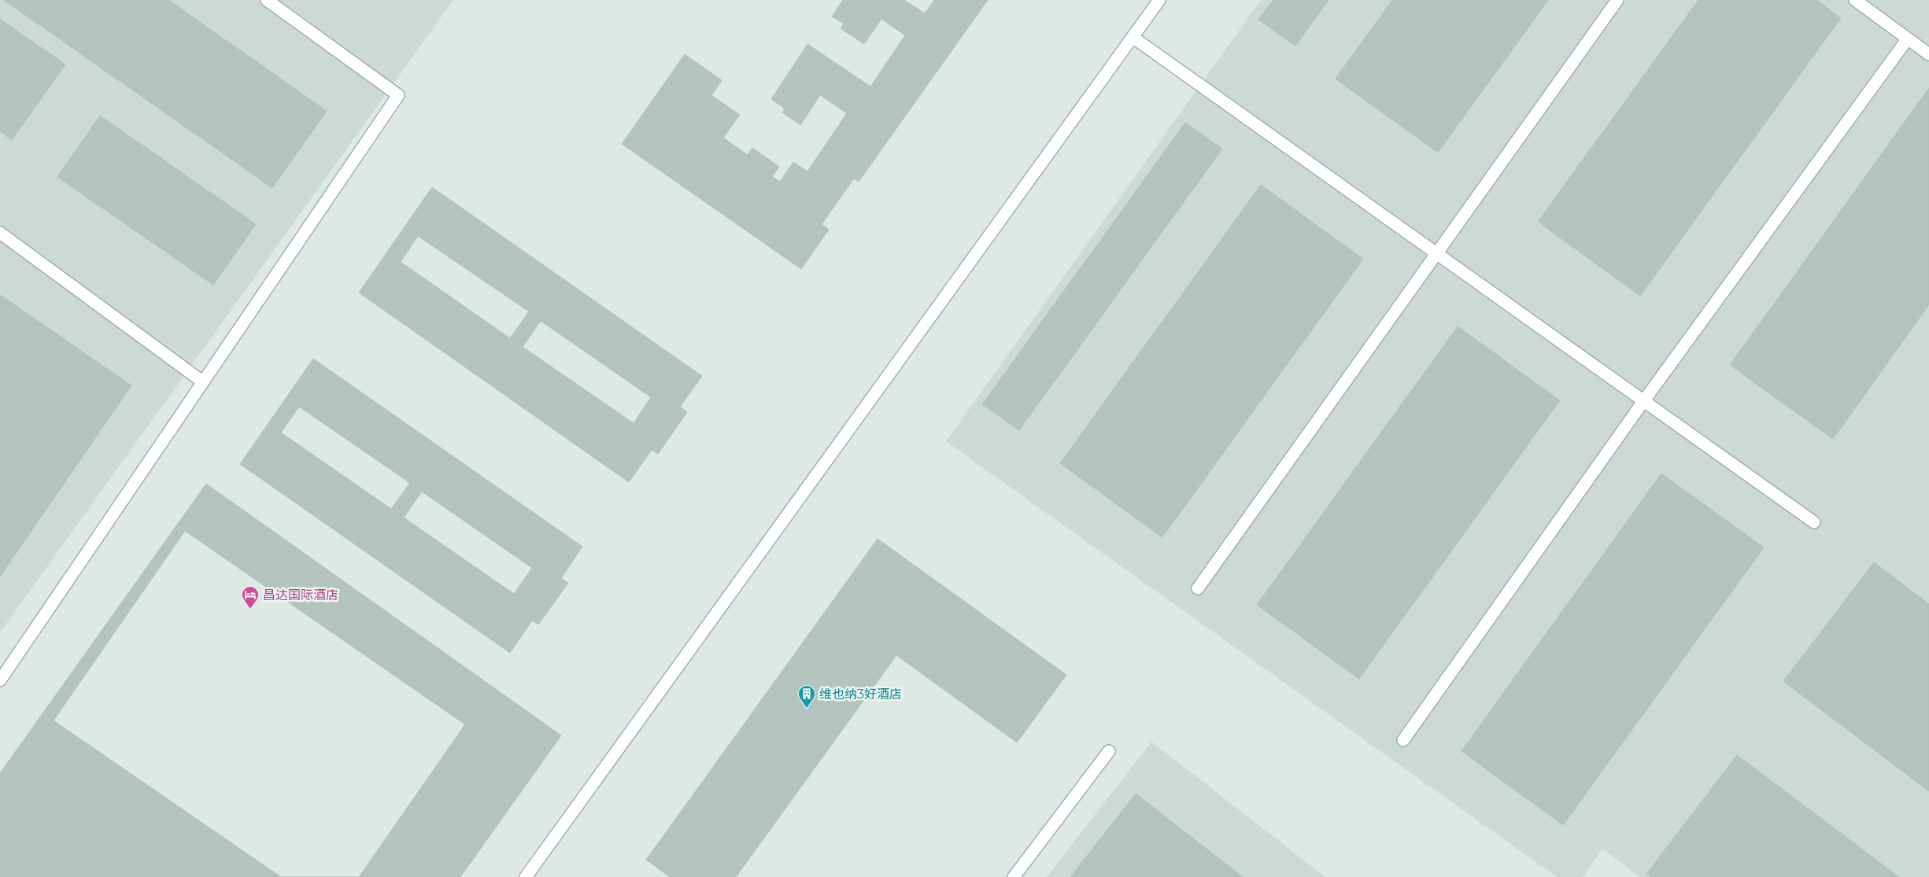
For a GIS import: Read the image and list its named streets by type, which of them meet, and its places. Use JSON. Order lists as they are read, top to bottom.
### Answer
{
  "places": {
    "hotel": ["昌达国际酒店"],
    "building": ["维也纳3好酒店"]
  }
}
